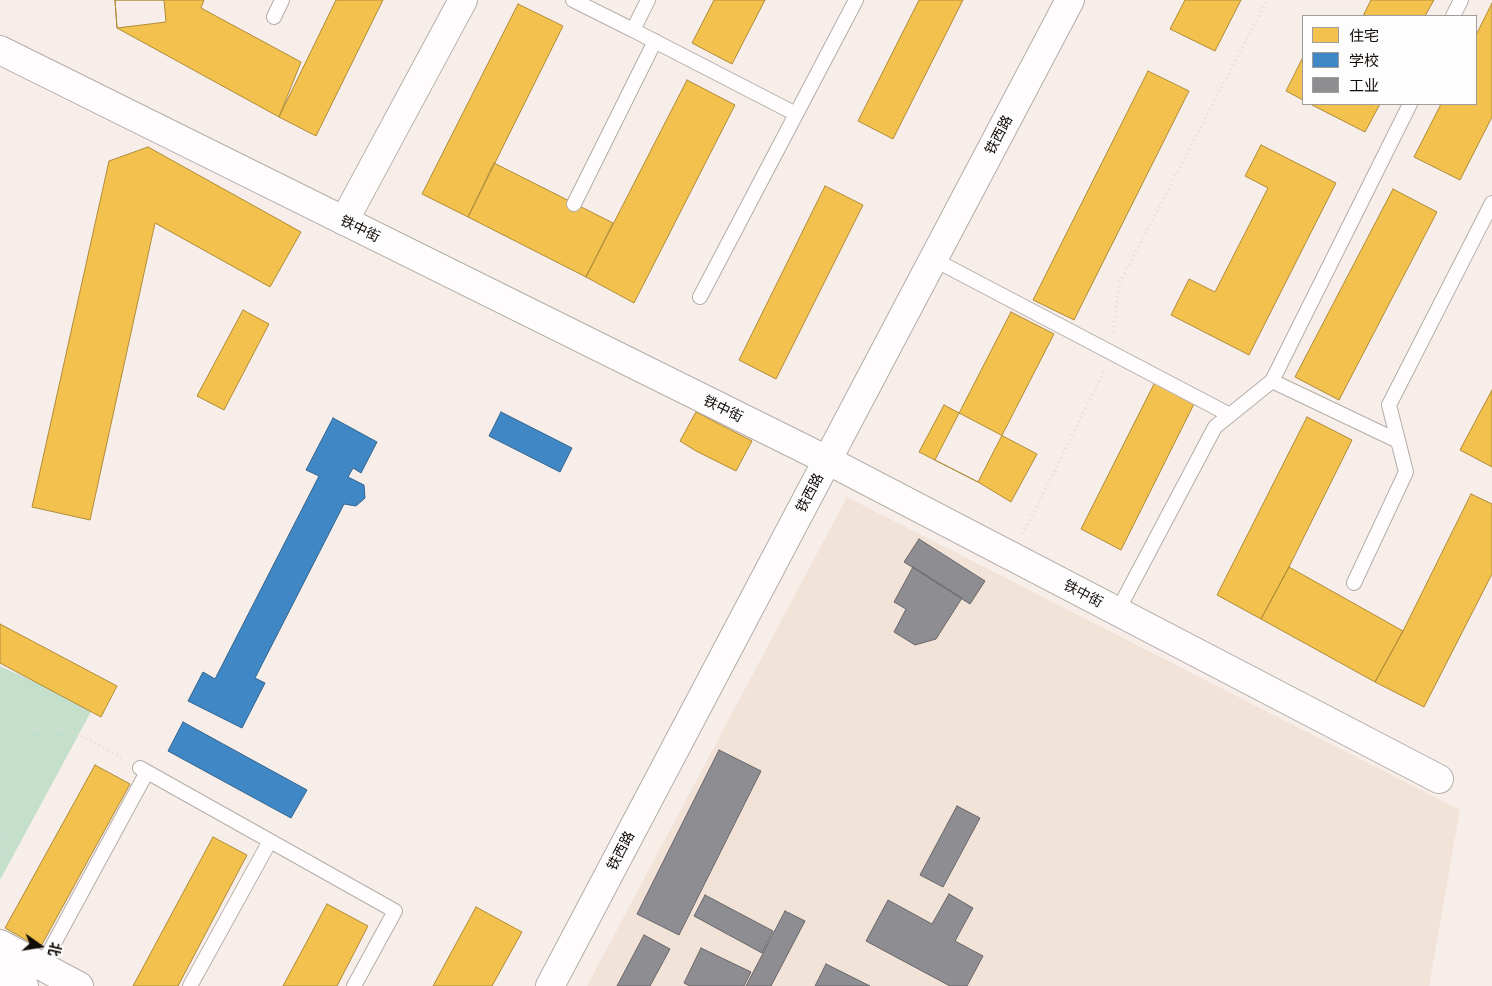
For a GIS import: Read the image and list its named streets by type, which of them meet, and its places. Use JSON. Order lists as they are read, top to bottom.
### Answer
{
  "streets": {
    "street": ["铁西路", "铁中街"]
  },
  "crossings": [
    ["铁西路", "铁中街"]
  ],
  "legend": ["住宅", "学校", "工业"],
  "north": "right"
}
